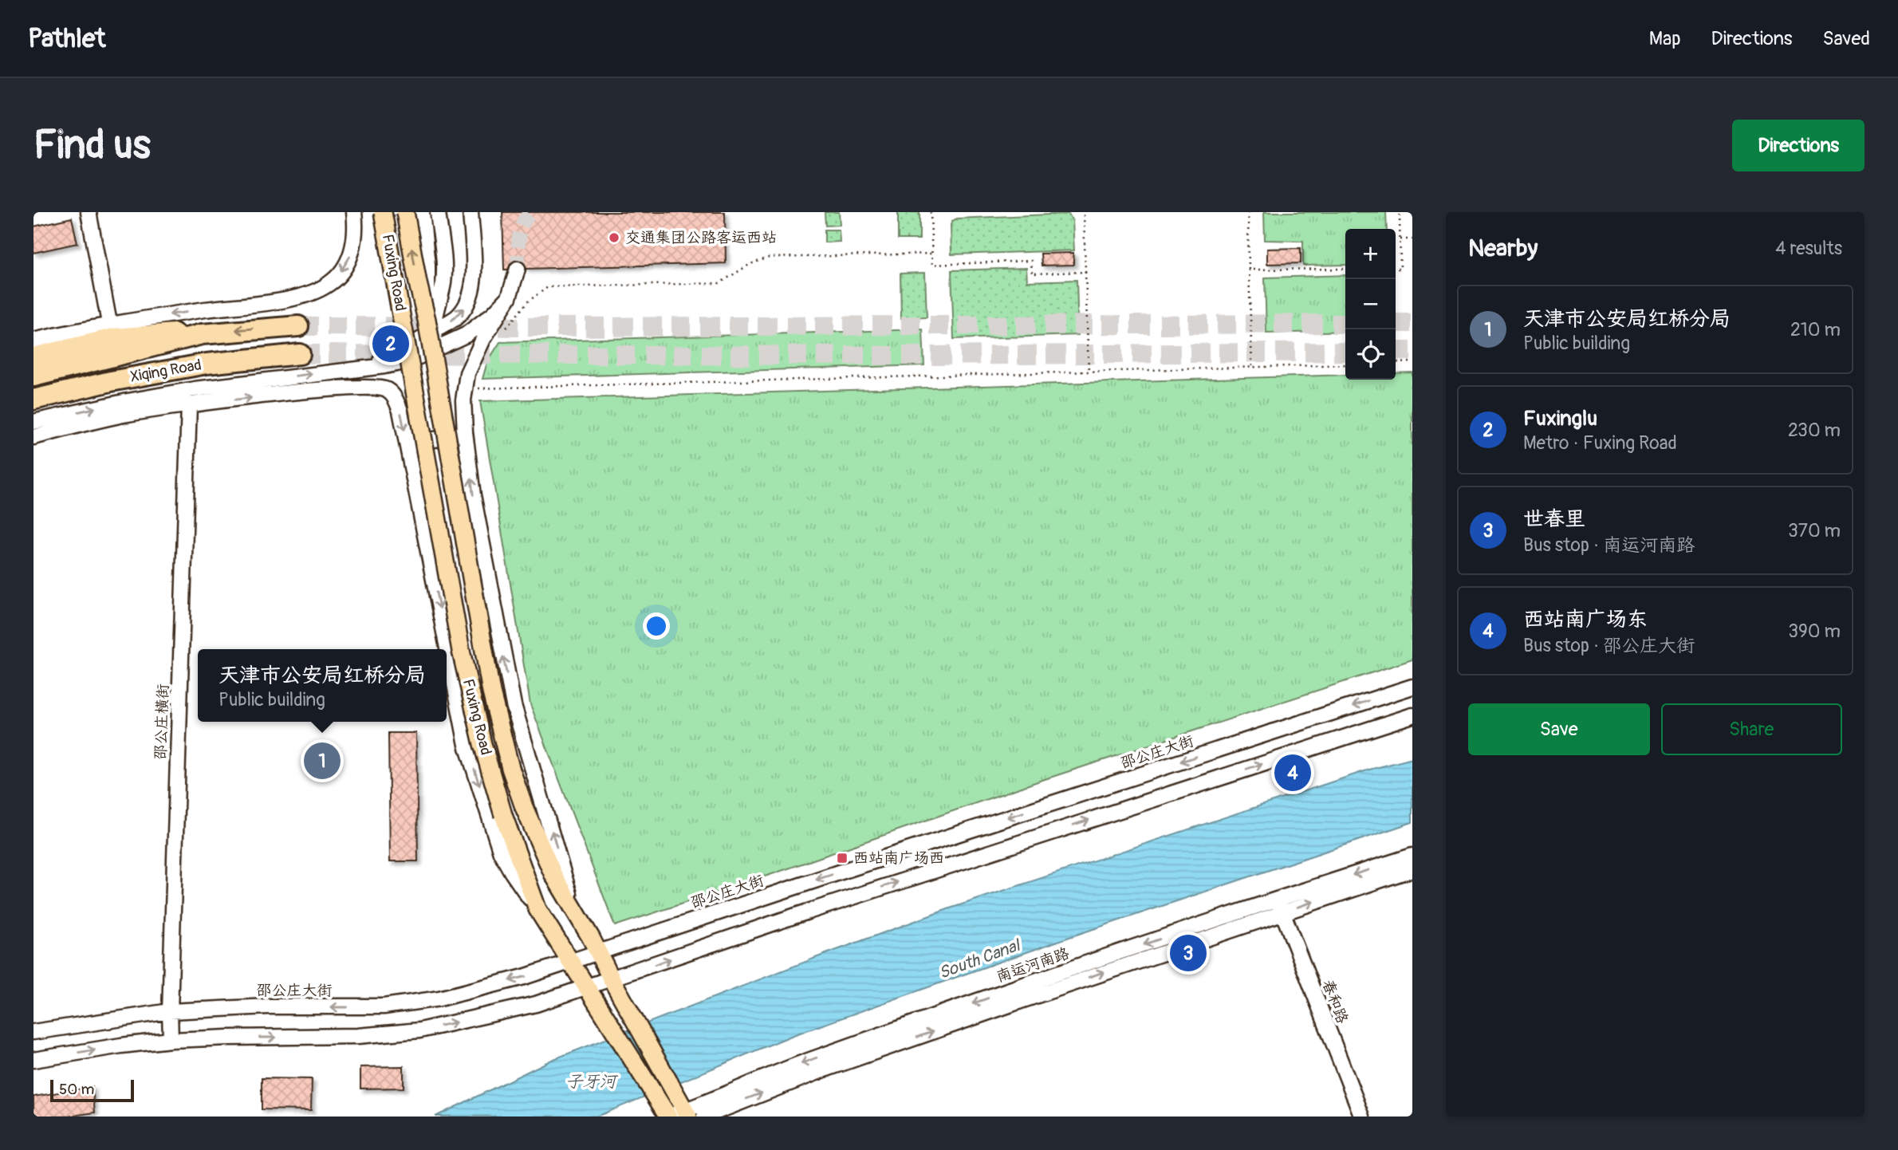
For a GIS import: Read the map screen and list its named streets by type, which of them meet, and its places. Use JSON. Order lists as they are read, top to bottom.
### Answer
{
  "streets": {
    "highway": ["Xiqing Road"],
    "main road": ["Fuxing Road"],
    "street": [
      "邵公庄横街",
      "邵公庄大街",
      "南运河南路",
      "春和路"
    ]
  },
  "crossings": [
    ["Fuxing Road", "邵公庄大街"],
    ["Fuxing Road", "南运河南路"],
    ["邵公庄横街", "邵公庄大街"],
    ["南运河南路", "春和路"]
  ],
  "water": ["South Canal", "子牙河"],
  "places": {
    "other": ["交通集团公路客运西站"],
    "transit": ["西站南广场西"]
  },
  "scale_bar": "50 m",
  "page": {
    "header": "Pathlet",
    "nav": ["Map", "Directions", "Saved"],
    "buttons": [
      "Directions",
      ["Save", "Share"]
    ],
    "title": "Find us",
    "heading": ["Nearby", "4 results"],
    "map_buttons": ["+", "−"],
    "list": [
      {
        "mark": "1",
        "name": "天津市公安局红桥分局",
        "note": "Public building",
        "value": "210 m"
      },
      {
        "mark": "2",
        "name": "Fuxinglu",
        "note": "Metro · Fuxing Road",
        "value": "230 m"
      },
      {
        "mark": "3",
        "name": "世春里",
        "note": "Bus stop · 南运河南路",
        "value": "370 m"
      },
      {
        "mark": "4",
        "name": "西站南广场东",
        "note": "Bus stop · 邵公庄大街",
        "value": "390 m"
      }
    ],
    "pins": [
      "2",
      "1",
      "4",
      "3"
    ],
    "popup": ["天津市公安局红桥分局", "Public building"],
    "scale": "50 m"
  }
}
